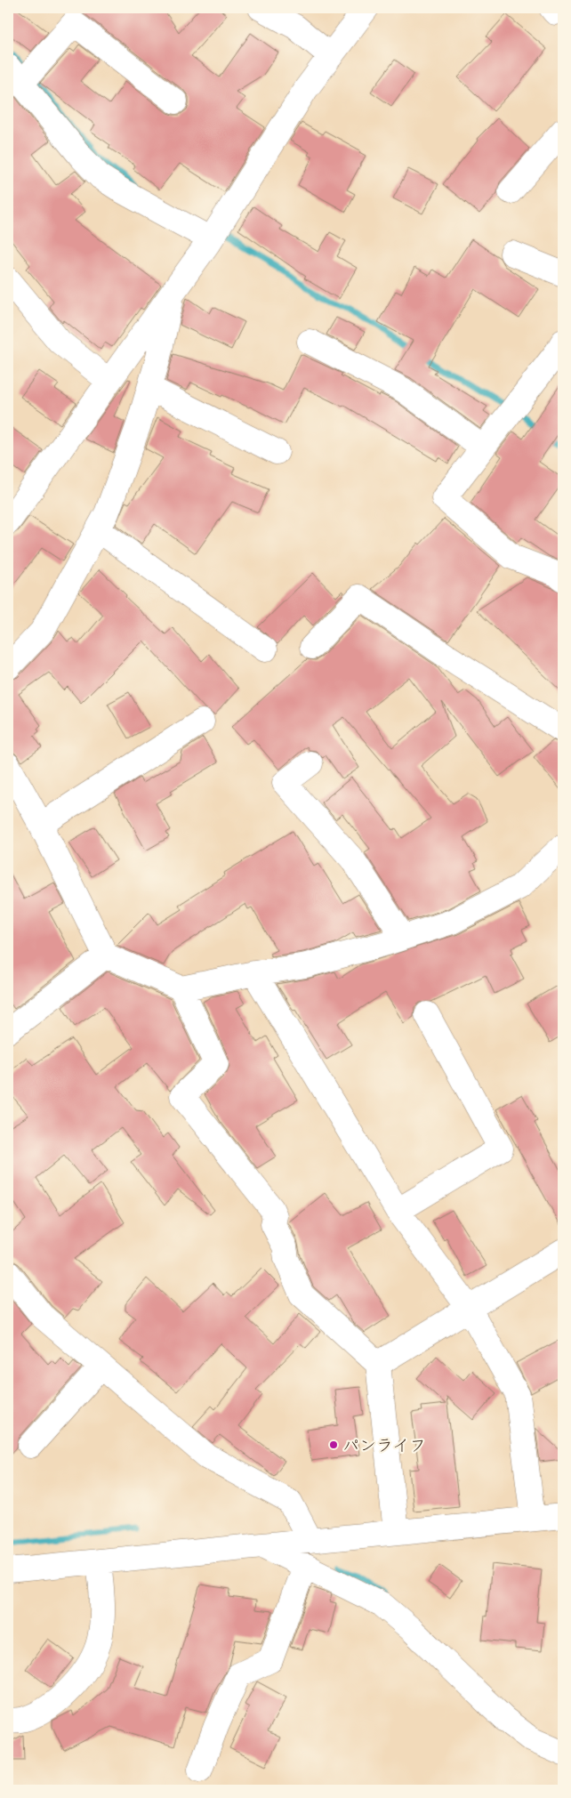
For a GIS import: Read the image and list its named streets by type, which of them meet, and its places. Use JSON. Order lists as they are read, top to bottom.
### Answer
{
  "places": ["パンライフ"]
}
